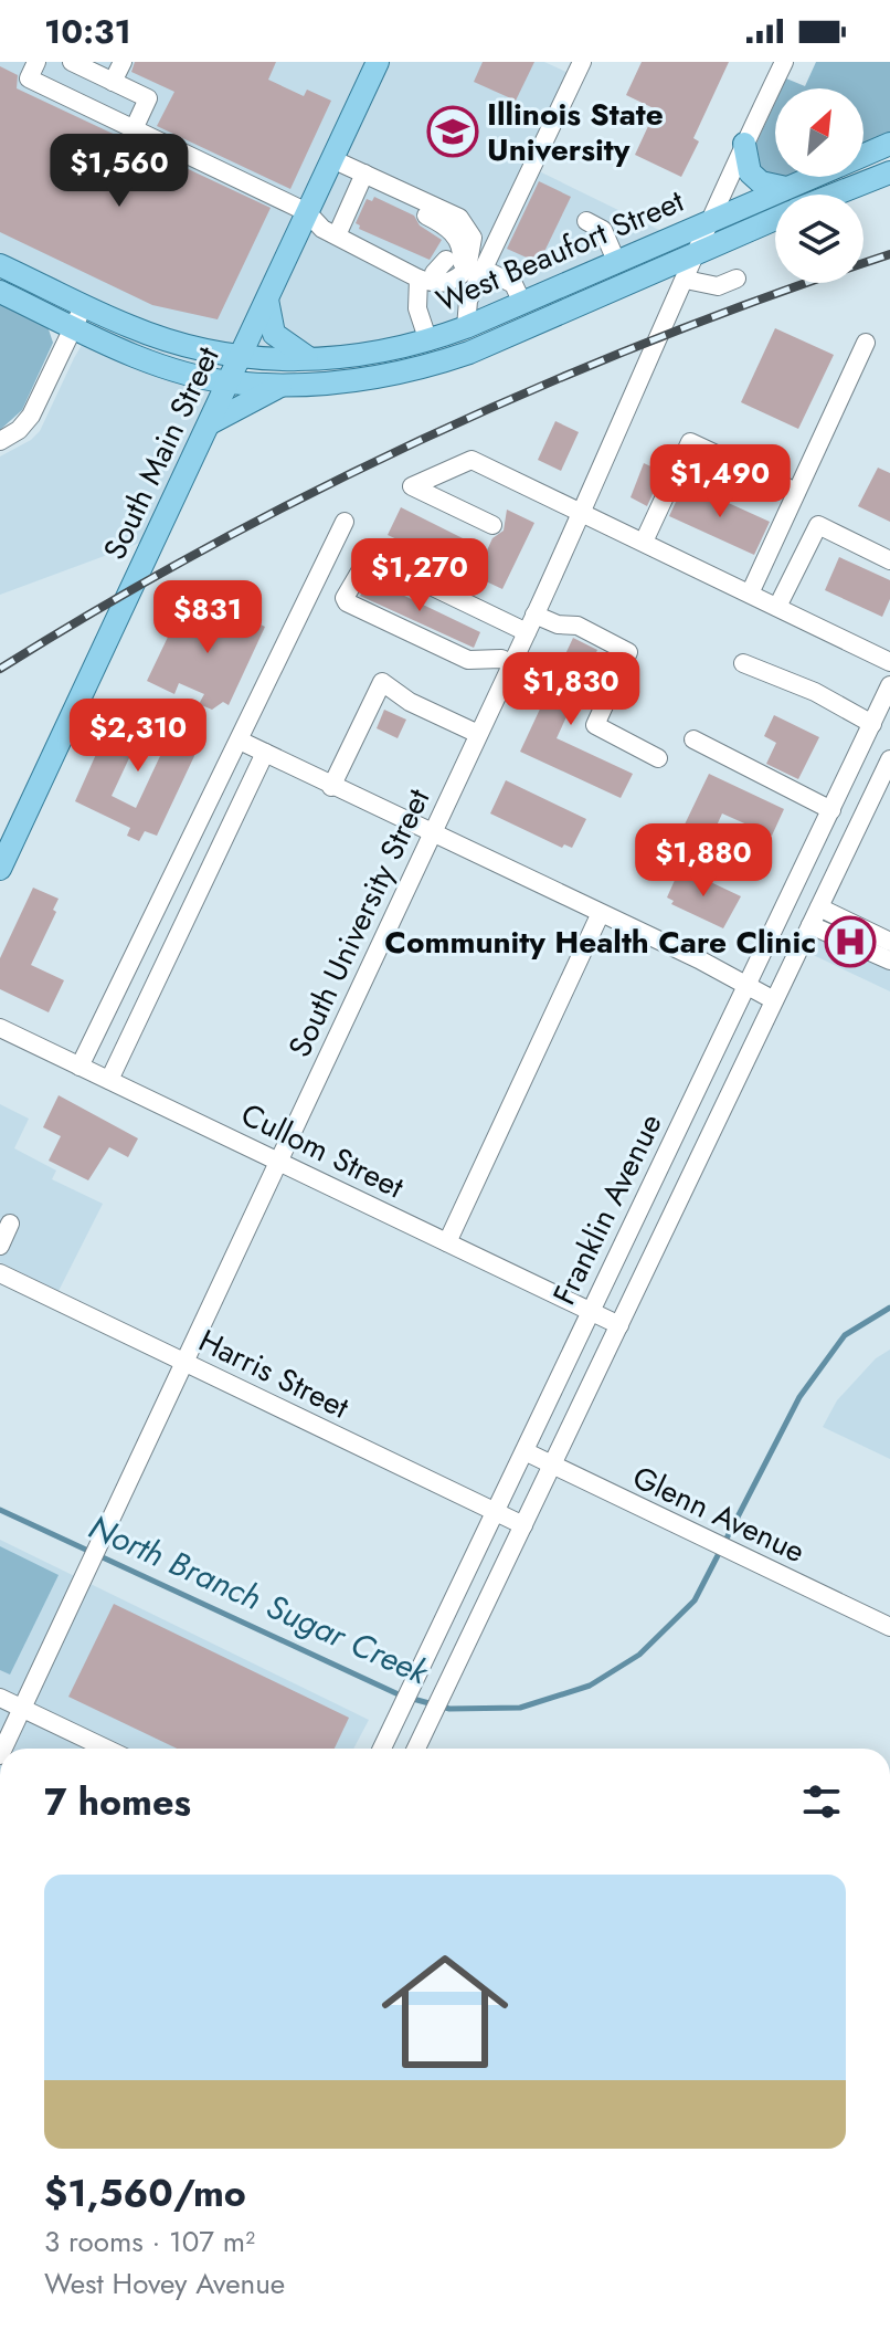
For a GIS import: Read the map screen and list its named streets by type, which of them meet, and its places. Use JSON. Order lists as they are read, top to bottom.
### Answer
{
  "streets": {
    "main road": ["West Beaufort Street", "South Main Street"],
    "street": [
      "South University Street",
      "Cullom Street",
      "Franklin Avenue",
      "Harris Street",
      "Glenn Avenue"
    ]
  },
  "crossings": [
    ["West Beaufort Street", "South Main Street"],
    ["West Beaufort Street", "South University Street"],
    ["South University Street", "Cullom Street"],
    ["South University Street", "Harris Street"],
    ["Cullom Street", "Franklin Avenue"],
    ["Franklin Avenue", "Harris Street"],
    ["Franklin Avenue", "Glenn Avenue"]
  ],
  "water": ["North Branch Sugar Creek"],
  "places": {
    "school or university": ["Illinois State University"],
    "hospital": ["Community Health Care Clinic"]
  },
  "north": "top right",
  "page": {
    "status": "10:31",
    "price": [
      "$1,560",
      "$1,490",
      "$1,270",
      "$831",
      "$1,830",
      "$2,310",
      "$1,880"
    ],
    "heading": "7 homes",
    "list": [
      {
        "name": "$1,560/mo",
        "note": "3 rooms · 107 m² · West Hovey Avenue"
      }
    ]
  }
}
